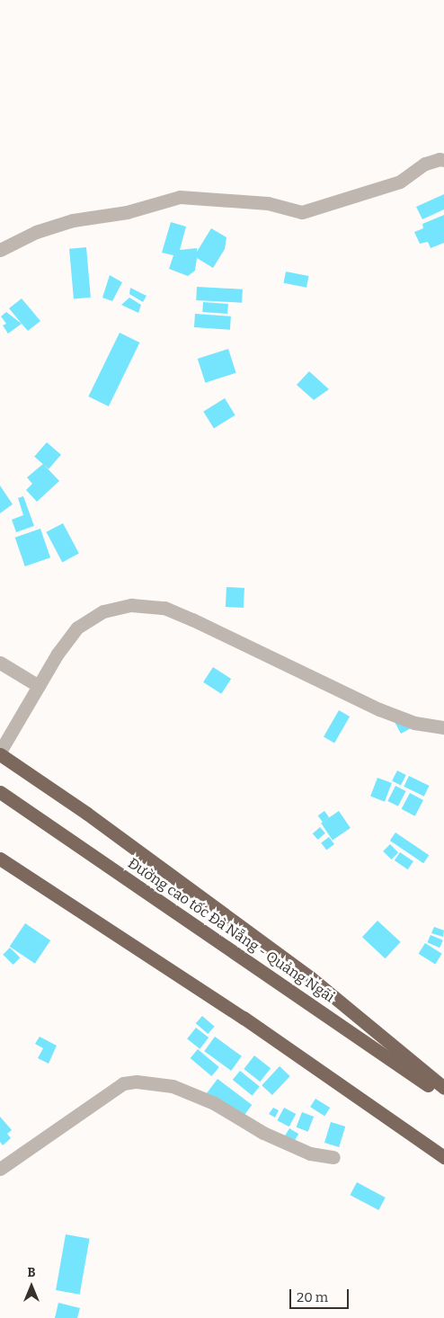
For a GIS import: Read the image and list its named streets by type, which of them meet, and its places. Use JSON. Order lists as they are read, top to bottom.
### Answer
{
  "streets": {
    "highway": ["Đường cao tốc Đà Nẵng - Quảng Ngãi"]
  },
  "scale_bar": "20 m",
  "north": "top"
}
